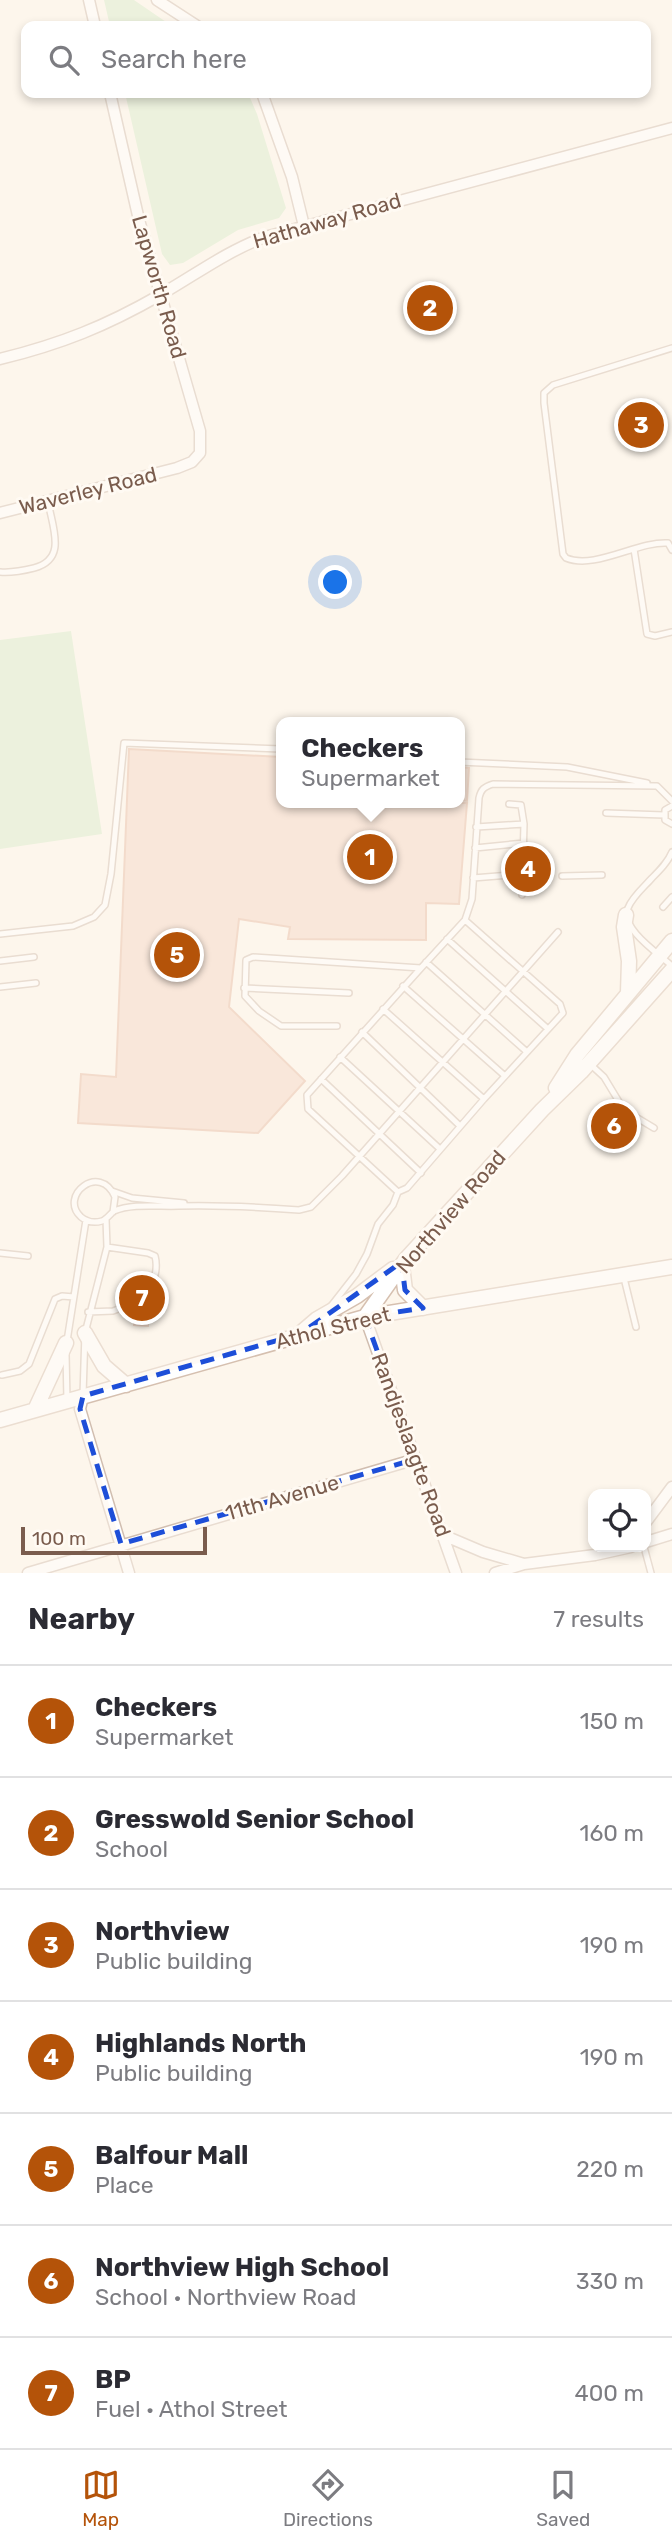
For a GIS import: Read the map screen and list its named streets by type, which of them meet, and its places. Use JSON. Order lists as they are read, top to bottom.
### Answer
{
  "streets": {
    "main road": ["Northview Road", "Athol Street"],
    "street": [
      "Hathaway Road",
      "Lapworth Road",
      "Waverley Road",
      "Randjeslaagte Road",
      "11th Avenue"
    ]
  },
  "crossings": [
    ["Hathaway Road", "Lapworth Road"],
    ["Lapworth Road", "Waverley Road"],
    ["Northview Road", "Athol Street"],
    ["Northview Road", "Randjeslaagte Road"],
    ["Athol Street", "Randjeslaagte Road"],
    ["Randjeslaagte Road", "11th Avenue"]
  ],
  "scale_bar": "100 m",
  "page": {
    "search": "Search here",
    "pins": [
      "2",
      "3",
      "1",
      "4",
      "5",
      "6",
      "7"
    ],
    "popup": ["Checkers", "Supermarket"],
    "scale": "100 m",
    "heading": ["Nearby", "7 results"],
    "list": [
      {
        "mark": "1",
        "name": "Checkers",
        "note": "Supermarket",
        "value": "150 m"
      },
      {
        "mark": "2",
        "name": "Gresswold Senior School",
        "note": "School",
        "value": "160 m"
      },
      {
        "mark": "3",
        "name": "Northview",
        "note": "Public building",
        "value": "190 m"
      },
      {
        "mark": "4",
        "name": "Highlands North",
        "note": "Public building",
        "value": "190 m"
      },
      {
        "mark": "5",
        "name": "Balfour Mall",
        "note": "Place",
        "value": "220 m"
      },
      {
        "mark": "6",
        "name": "Northview High School",
        "note": "School · Northview Road",
        "value": "330 m"
      },
      {
        "mark": "7",
        "name": "BP",
        "note": "Fuel · Athol Street",
        "value": "400 m"
      }
    ],
    "nav": ["Map", "Directions", "Saved"]
  }
}
